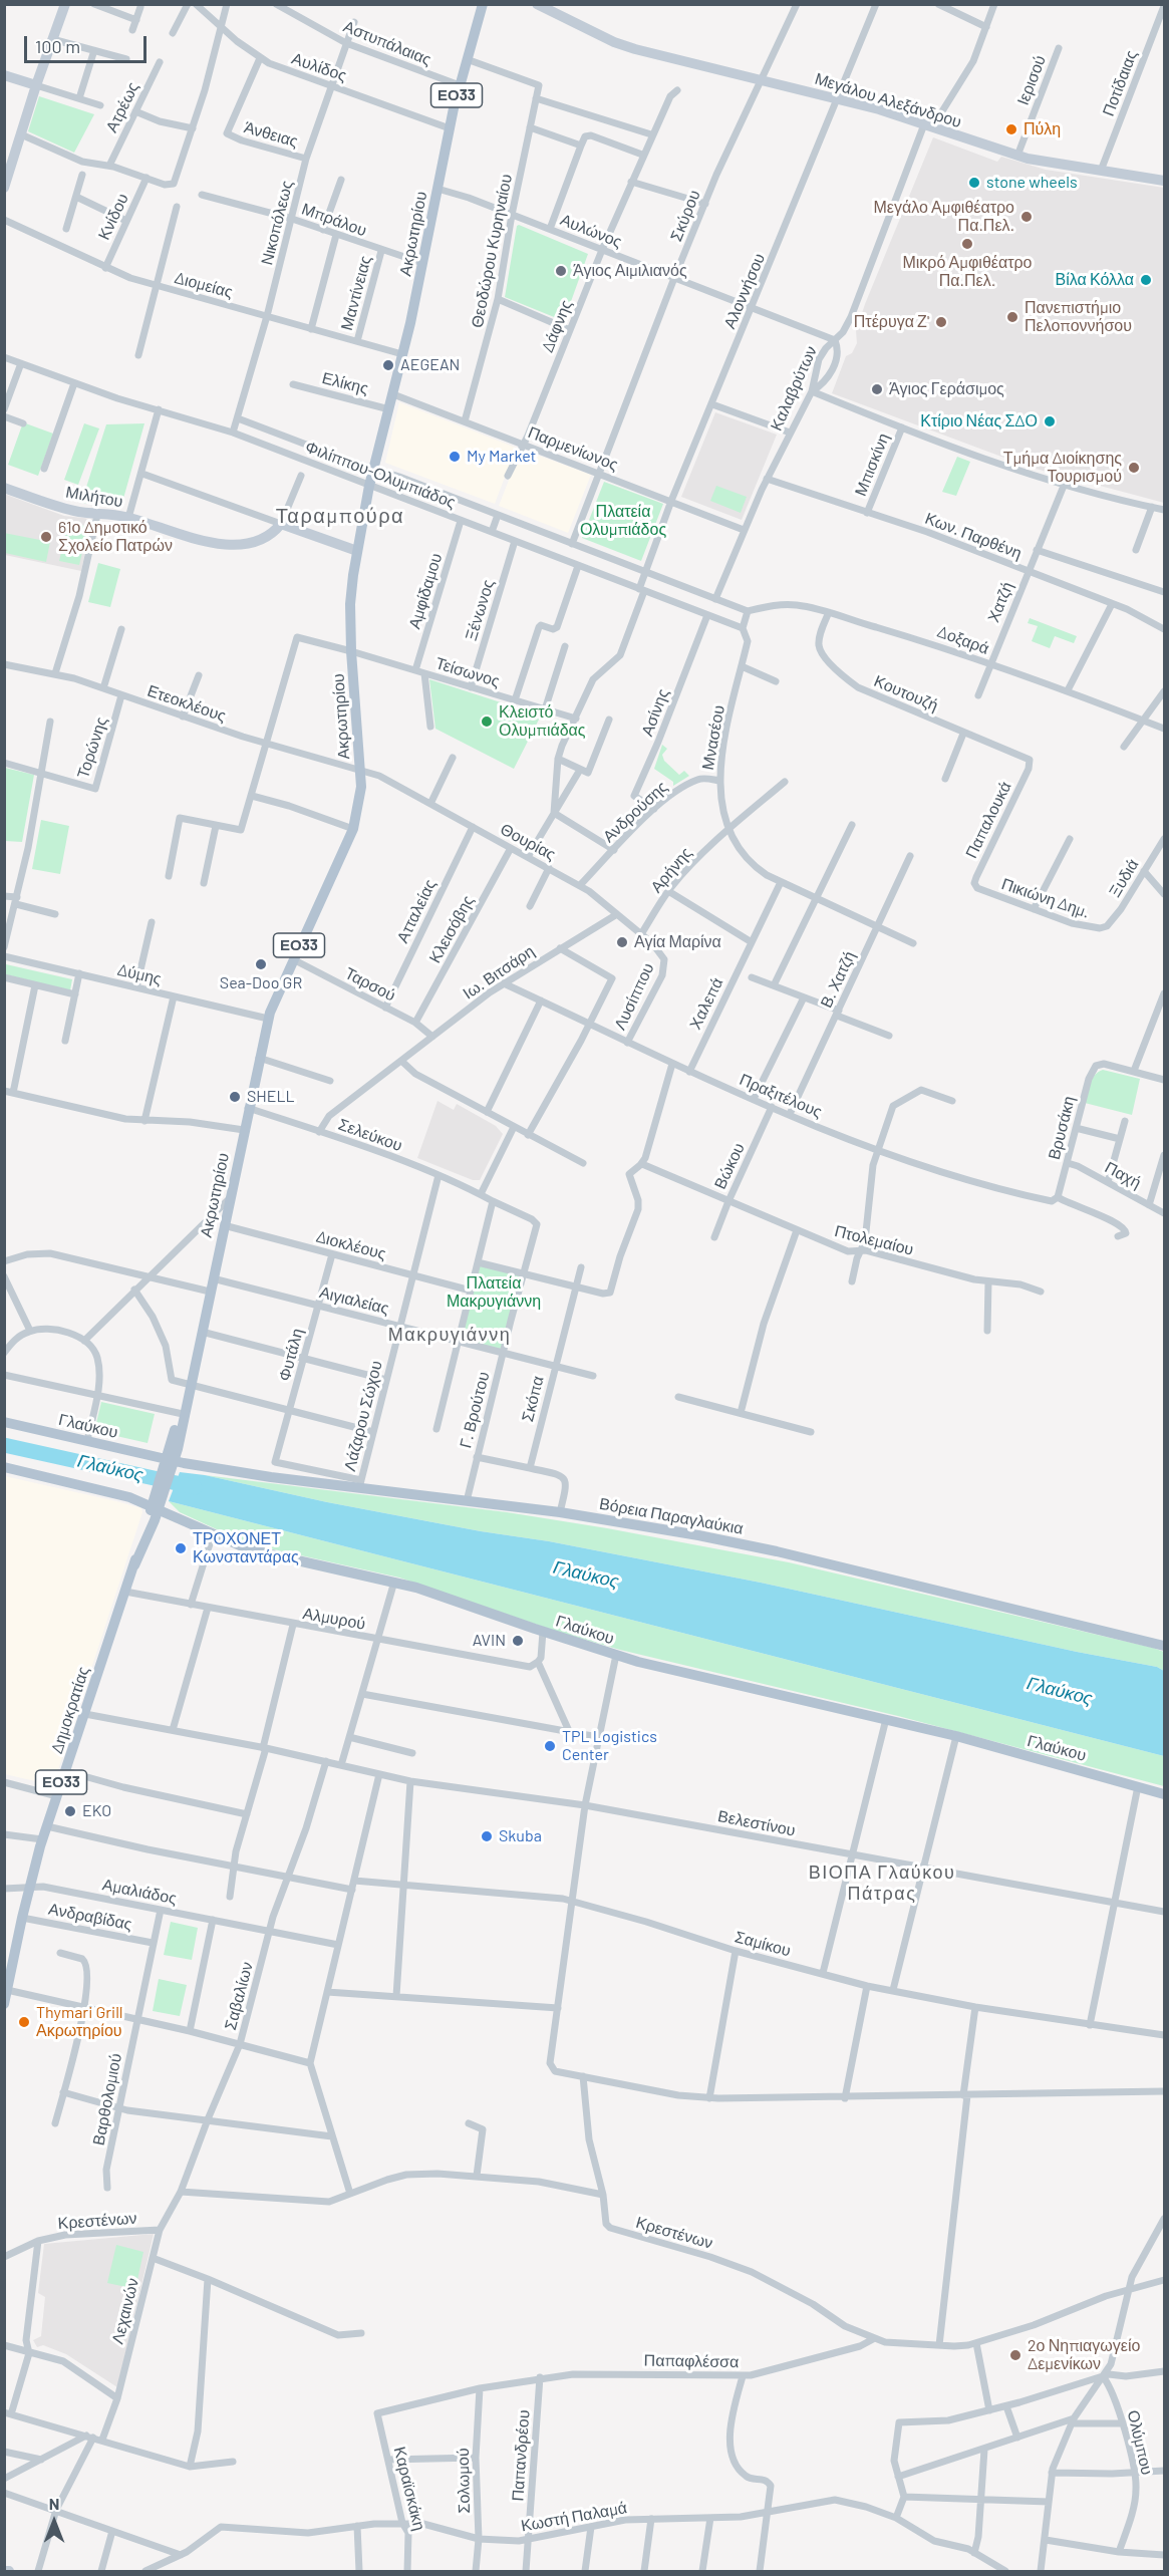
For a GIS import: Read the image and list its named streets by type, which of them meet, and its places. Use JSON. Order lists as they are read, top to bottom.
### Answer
{
  "streets": {
    "main road": [
      "ΕΟ33",
      "Μεγάλου Αλεξάνδρου",
      "Ακρωτηρίου",
      "Μιλήτου",
      "Γλαύκου",
      "Βόρεια Παραγλαύκια",
      "Δημοκρατίας"
    ],
    "street": [
      "Αστυπάλαιας",
      "Αυλίδος",
      "Ιερισού",
      "Ποτίδαιας",
      "Ατρέως",
      "Άνθειας",
      "Σκύρου",
      "Κνίδου",
      "Μπράλου",
      "Νικοπόλεως",
      "Αυλώνος",
      "Θεοδώρου Κυρηναίου",
      "Διομείας",
      "Αλοννήσου",
      "Μαντίνειας",
      "Δάφνης",
      "Ελίκης",
      "Καλαβρύτων",
      "Παρμενίωνος",
      "Μπισκίνη",
      "Φιλίππου-Ολυμπιάδος",
      "Κων. Παρθένη",
      "Αμφίδαμου",
      "Χατζή",
      "Ξένωνος",
      "Δοξαρά",
      "Τείσωνος",
      "Κουτουζή",
      "Ετεοκλέους",
      "Ασίνης",
      "Μνασέου",
      "Τορώνης",
      "Ανδρούσης",
      "Παπαλουκά",
      "Θουρίας",
      "Αρήνης",
      "Ξυδιά",
      "Πικιώνη Δημ.",
      "Ατταλείας",
      "Κλεισόβης",
      "Ιω. Βιτσάρη",
      "Δύμης",
      "Β. Χατζή",
      "Ταρσού",
      "Λυσίππου",
      "Χαλεπά",
      "Πραξιτέλους",
      "Βρυσάκη",
      "Σελεύκου",
      "Βώκου",
      "Παχή",
      "Πτολεμαίου",
      "Διοκλέους",
      "Αιγιαλείας",
      "Φυτάλη",
      "Σκόπα",
      "Γ. Βρούτου",
      "Λάζαρου Σώχου",
      "Αλμυρού",
      "Βελεστίνου",
      "Αμαλιάδος",
      "Ανδραβίδας",
      "Σαμίκου",
      "Σαβαλίων",
      "Βαρθολομιού",
      "Κρεστένων",
      "Λεχαινών",
      "Παπαφλέσσα",
      "Ολύμπου",
      "Παπανδρέου",
      "Σολωμού",
      "Καραϊσκάκη",
      "Κωστή Παλαμά"
    ]
  },
  "crossings": [
    ["Αστυπάλαιας", "Νικοπόλεως"],
    ["Αστυπάλαιας", "Ακρωτηρίου"],
    ["Αυλίδος", "Άνθειας"],
    ["Αυλίδος", "Νικοπόλεως"],
    ["Αυλίδος", "Ακρωτηρίου"],
    ["Ιερισού", "Μεγάλου Αλεξάνδρου"],
    ["Ποτίδαιας", "Μεγάλου Αλεξάνδρου"],
    ["Μεγάλου Αλεξάνδρου", "Σκύρου"],
    ["Μεγάλου Αλεξάνδρου", "Αλοννήσου"],
    ["Μεγάλου Αλεξάνδρου", "Καλαβρύτων"],
    ["Άνθειας", "Νικοπόλεως"],
    ["Σκύρου", "Αυλώνος"],
    ["Σκύρου", "Παρμενίωνος"],
    ["Σκύρου", "Φιλίππου-Ολυμπιάδος"],
    ["Κνίδου", "Διομείας"],
    ["Μπράλου", "Νικοπόλεως"],
    ["Μπράλου", "Ακρωτηρίου"],
    ["Μπράλου", "Μαντίνειας"],
    ["Νικοπόλεως", "Διομείας"],
    ["Νικοπόλεως", "Φιλίππου-Ολυμπιάδος"],
    ["Αυλώνος", "Ακρωτηρίου"],
    ["Αυλώνος", "Θεοδώρου Κυρηναίου"],
    ["Αυλώνος", "Αλοννήσου"],
    ["Αυλώνος", "Δάφνης"],
    ["Αυλώνος", "Καλαβρύτων"],
    ["Ακρωτηρίου", "Θεοδώρου Κυρηναίου"],
    ["Ακρωτηρίου", "Διομείας"],
    ["Ακρωτηρίου", "Ελίκης"],
    ["Ακρωτηρίου", "Παρμενίωνος"],
    ["Ακρωτηρίου", "Φιλίππου-Ολυμπιάδος"],
    ["Ακρωτηρίου", "Τείσωνος"],
    ["Ακρωτηρίου", "Ετεοκλέους"],
    ["Ακρωτηρίου", "Θουρίας"],
    ["Ακρωτηρίου", "Δύμης"],
    ["Ακρωτηρίου", "Ταρσού"],
    ["Ακρωτηρίου", "Σελεύκου"],
    ["Ακρωτηρίου", "Διοκλέους"],
    ["Ακρωτηρίου", "Αιγιαλείας"],
    ["Ακρωτηρίου", "Γλαύκου"],
    ["Ακρωτηρίου", "Βόρεια Παραγλαύκια"],
    ["Ακρωτηρίου", "Δημοκρατίας"],
    ["Θεοδώρου Κυρηναίου", "Παρμενίωνος"],
    ["Διομείας", "Μαντίνειας"],
    ["Αλοννήσου", "Παρμενίωνος"],
    ["Αλοννήσου", "Φιλίππου-Ολυμπιάδος"],
    ["Αλοννήσου", "Τείσωνος"],
    ["Δάφνης", "Παρμενίωνος"],
    ["Καλαβρύτων", "Παρμενίωνος"],
    ["Καλαβρύτων", "Φιλίππου-Ολυμπιάδος"],
    ["Καλαβρύτων", "Κων. Παρθένη"],
    ["Μπισκίνη", "Κων. Παρθένη"],
    ["Φιλίππου-Ολυμπιάδος", "Αμφίδαμου"],
    ["Φιλίππου-Ολυμπιάδος", "Ξένωνος"],
    ["Φιλίππου-Ολυμπιάδος", "Δοξαρά"],
    ["Φιλίππου-Ολυμπιάδος", "Ασίνης"],
    ["Φιλίππου-Ολυμπιάδος", "Μνασέου"],
    ["Κων. Παρθένη", "Χατζή"],
    ["Αμφίδαμου", "Τείσωνος"],
    ["Χατζή", "Δοξαρά"],
    ["Ξένωνος", "Τείσωνος"],
    ["Δοξαρά", "Κουτουζή"],
    ["Δοξαρά", "Μνασέου"],
    ["Τείσωνος", "Ετεοκλέους"],
    ["Κουτουζή", "Παπαλουκά"],
    ["Ετεοκλέους", "Τορώνης"],
    ["Ετεοκλέους", "Θουρίας"],
    ["Ασίνης", "Ανδρούσης"],
    ["Μνασέου", "Ανδρούσης"],
    ["Μνασέου", "Αρήνης"],
    ["Μνασέου", "Β. Χατζή"],
    ["Μνασέου", "Χαλεπά"],
    ["Ανδρούσης", "Θουρίας"],
    ["Παπαλουκά", "Πικιώνη Δημ."],
    ["Θουρίας", "Αρήνης"],
    ["Θουρίας", "Ατταλείας"],
    ["Θουρίας", "Κλεισόβης"],
    ["Θουρίας", "Ιω. Βιτσάρη"],
    ["Θουρίας", "Λυσίππου"],
    ["Ξυδιά", "Πικιώνη Δημ."],
    ["Ατταλείας", "Ταρσού"],
    ["Κλεισόβης", "Ταρσού"],
    ["Ιω. Βιτσάρη", "Ταρσού"],
    ["Ιω. Βιτσάρη", "Πραξιτέλους"],
    ["Ιω. Βιτσάρη", "Σελεύκου"],
    ["Β. Χατζή", "Πραξιτέλους"],
    ["Λυσίππου", "Πραξιτέλους"],
    ["Χαλεπά", "Πραξιτέλους"],
    ["Πραξιτέλους", "Βρυσάκη"],
    ["Πραξιτέλους", "Βώκου"],
    ["Βρυσάκη", "Παχή"],
    ["Σελεύκου", "Γ. Βρούτου"],
    ["Σελεύκου", "Λάζαρου Σώχου"],
    ["Βώκου", "Πτολεμαίου"],
    ["Διοκλέους", "Φυτάλη"],
    ["Διοκλέους", "Λάζαρου Σώχου"],
    ["Αιγιαλείας", "Φυτάλη"],
    ["Αιγιαλείας", "Σκόπα"],
    ["Αιγιαλείας", "Γ. Βρούτου"],
    ["Αιγιαλείας", "Λάζαρου Σώχου"],
    ["Φυτάλη", "Λάζαρου Σώχου"],
    ["Φυτάλη", "Βόρεια Παραγλαύκια"],
    ["Γ. Βρούτου", "Βόρεια Παραγλαύκια"],
    ["Λάζαρου Σώχου", "Βόρεια Παραγλαύκια"],
    ["Γλαύκου", "Βόρεια Παραγλαύκια"],
    ["Γλαύκου", "Δημοκρατίας"],
    ["Αλμυρού", "Δημοκρατίας"],
    ["Δημοκρατίας", "Βελεστίνου"],
    ["Δημοκρατίας", "Αμαλιάδος"],
    ["Δημοκρατίας", "Ανδραβίδας"],
    ["Βελεστίνου", "Σαβαλίων"],
    ["Αμαλιάδος", "Σαβαλίων"],
    ["Αμαλιάδος", "Βαρθολομιού"],
    ["Ανδραβίδας", "Βαρθολομιού"],
    ["Σαβαλίων", "Κρεστένων"],
    ["Σαβαλίων", "Λεχαινών"],
    ["Κρεστένων", "Λεχαινών"],
    ["Κρεστένων", "Παπαφλέσσα"],
    ["Παπαφλέσσα", "Παπανδρέου"],
    ["Παπαφλέσσα", "Σολωμού"],
    ["Παπαφλέσσα", "Καραϊσκάκη"],
    ["Παπανδρέου", "Κωστή Παλαμά"],
    ["Σολωμού", "Κωστή Παλαμά"],
    ["Καραϊσκάκη", "Κωστή Παλαμά"]
  ],
  "districts": ["Ταραμπούρα", "Μακρυγιάννη", "ΒΙΟΠΑ Γλαύκου Πάτρας"],
  "water": ["Γλαύκος"],
  "parks": ["Πλατεία Ολυμπιάδος", "Πλατεία Μακρυγιάννη"],
  "places": [
    "Πύλη",
    "stone wheels",
    "Μεγάλο Αμφιθέατρο Πα.Πελ.",
    "Μικρό Αμφιθέατρο Πα.Πελ.",
    "Άγιος Αιμιλιανός",
    "Βίλα Κόλλα",
    "Πανεπιστήμιο Πελοποννήσου",
    "Πτέρυγα Ζ'",
    "AEGEAN",
    "Άγιος Γεράσιμος",
    "Κτίριο Νέας ΣΔΟ",
    "My Market",
    "Τμήμα Διοίκησης Τουρισμού",
    "61ο Δημοτικό Σχολείο Πατρών",
    "Κλειστό Ολυμπιάδας",
    "Αγία Μαρίνα",
    "Sea-Doo GR",
    "SHELL",
    "ΤΡΟΧΟΝΕΤ Κωνσταντάρας",
    "AVIN",
    "TPL Logistics Center",
    "EKO",
    "Skuba",
    "Thymari Grill Ακρωτηρίου",
    "2ο Νηπιαγωγείο Δεμενίκων"
  ],
  "scale_bar": "100 m",
  "north": "top"
}
